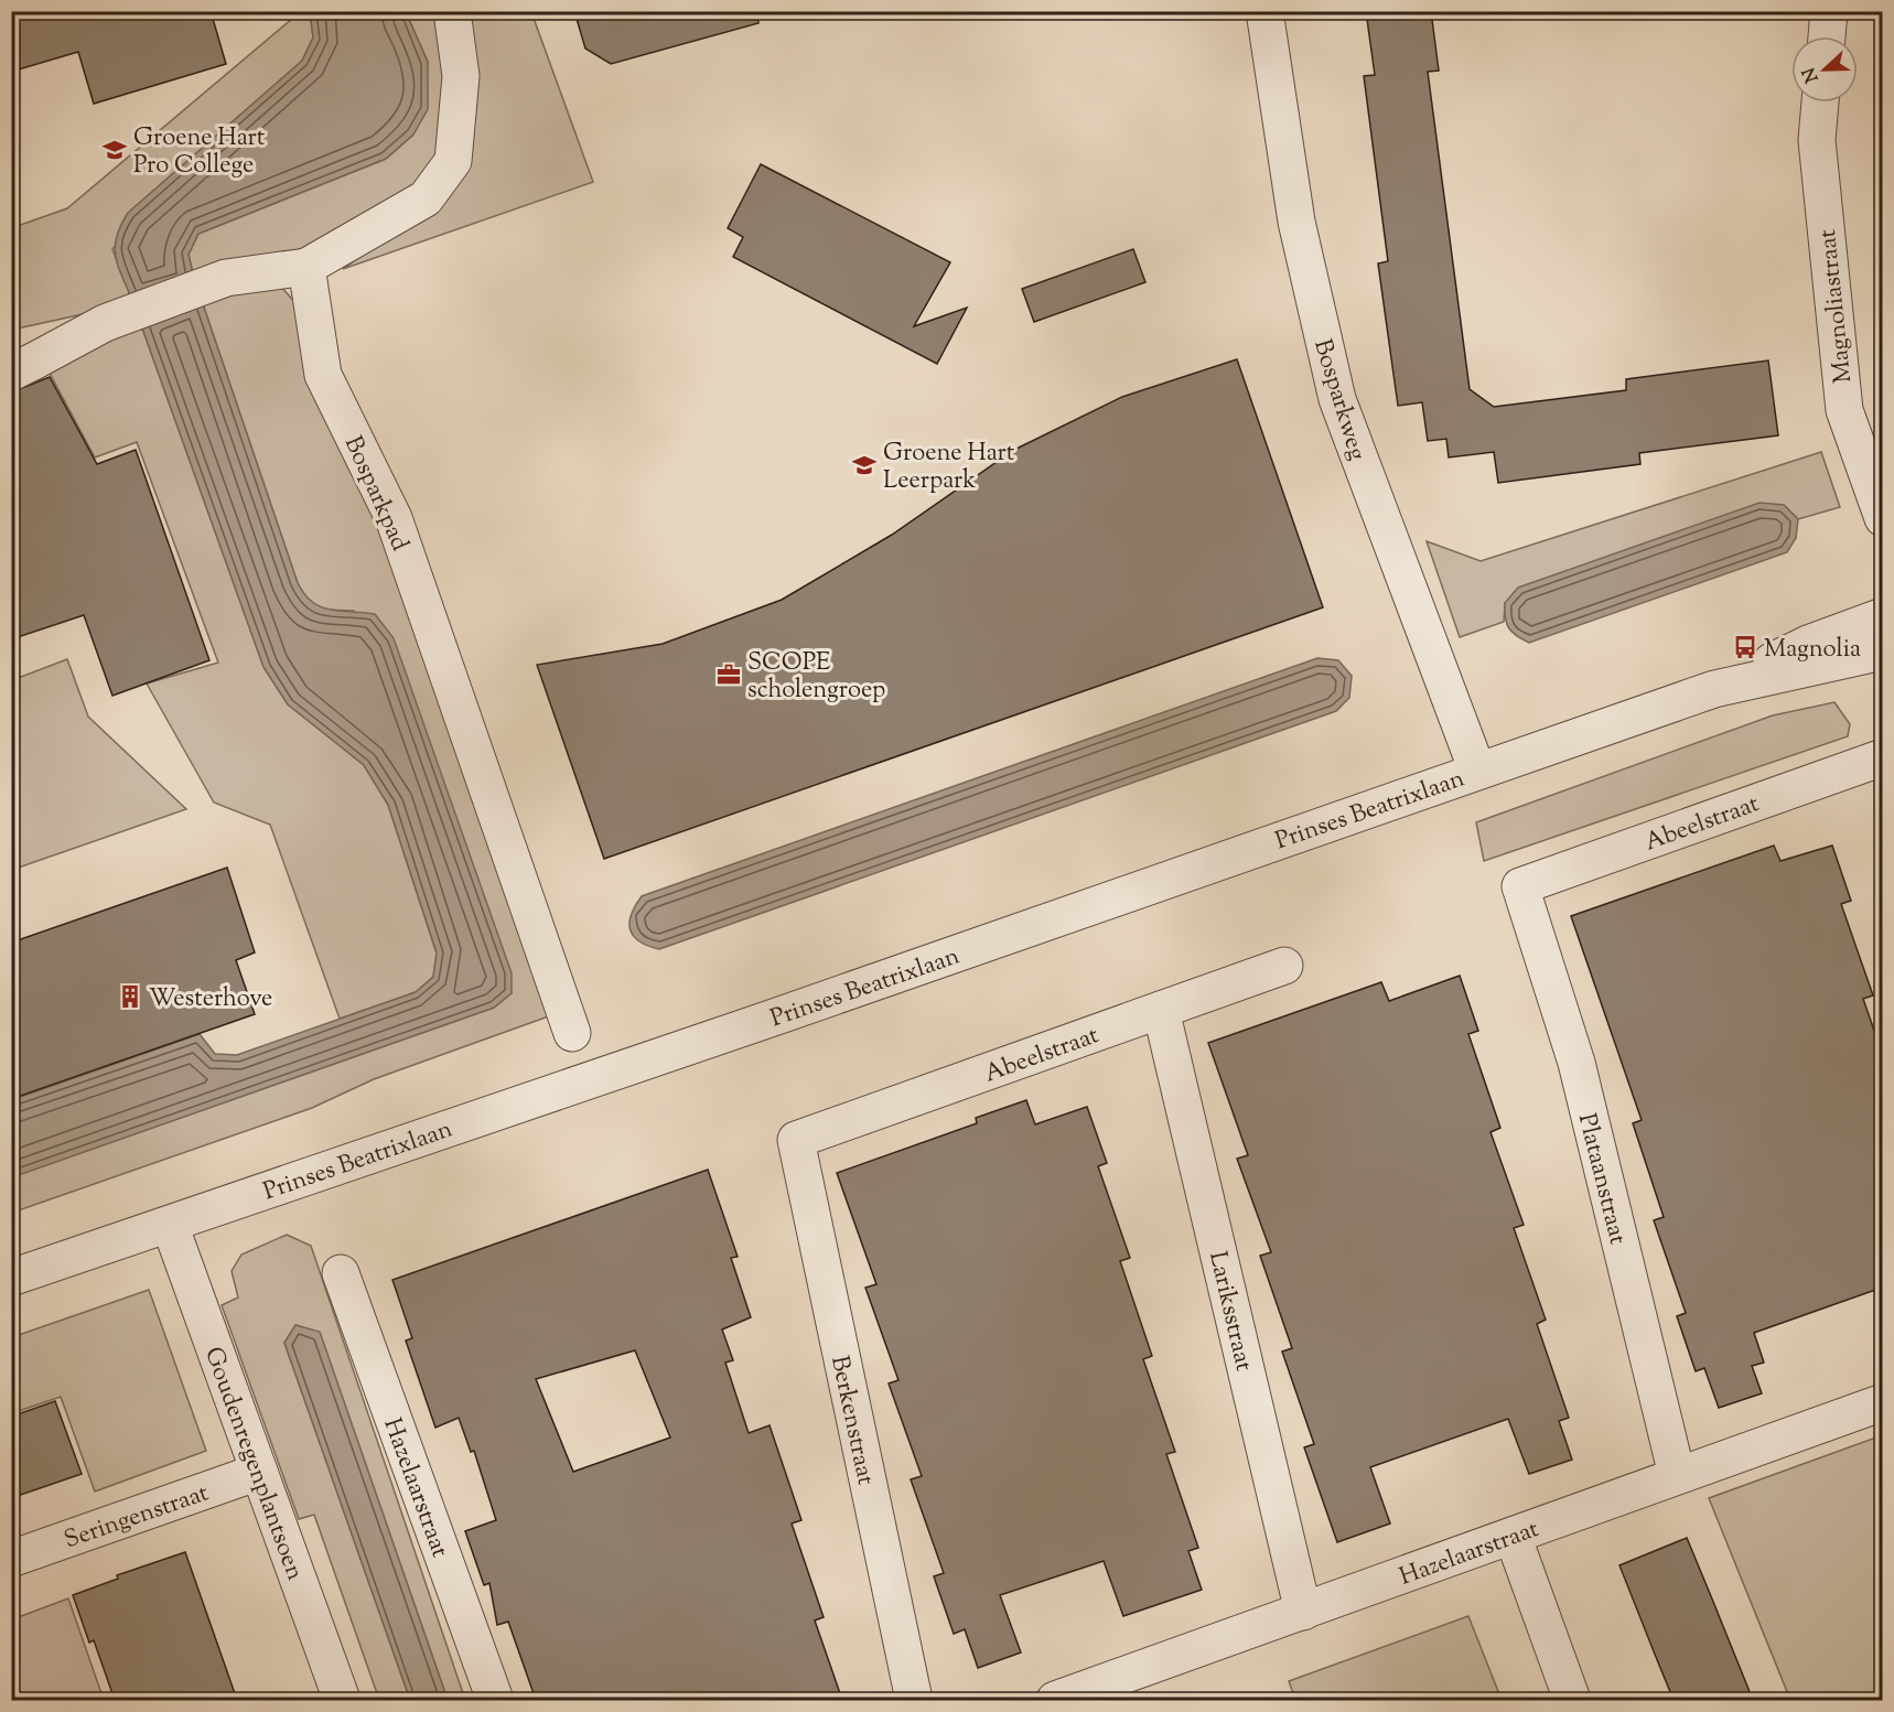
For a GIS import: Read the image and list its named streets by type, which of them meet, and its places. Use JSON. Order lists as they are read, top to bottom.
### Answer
{
  "streets": {
    "street": [
      "Magnoliastraat",
      "Bosparkweg",
      "Bosparkpad",
      "Prinses Beatrixlaan",
      "Abeelstraat",
      "Plataanstraat",
      "Lariksstraat",
      "Berkenstraat",
      "Goudenregenplantsoen",
      "Hazelaarstraat",
      "Seringenstraat"
    ]
  },
  "crossings": [
    ["Bosparkweg", "Prinses Beatrixlaan"],
    ["Prinses Beatrixlaan", "Goudenregenplantsoen"],
    ["Abeelstraat", "Plataanstraat"],
    ["Abeelstraat", "Lariksstraat"],
    ["Abeelstraat", "Berkenstraat"],
    ["Plataanstraat", "Hazelaarstraat"],
    ["Lariksstraat", "Hazelaarstraat"],
    ["Goudenregenplantsoen", "Seringenstraat"]
  ],
  "places": {
    "school or university": ["Groene Hart Pro College", "Groene Hart Leerpark"],
    "bus stop": ["Magnolia"],
    "office": ["SCOPE scholengroep"],
    "building": ["Westerhove"]
  },
  "north": "left"
}
